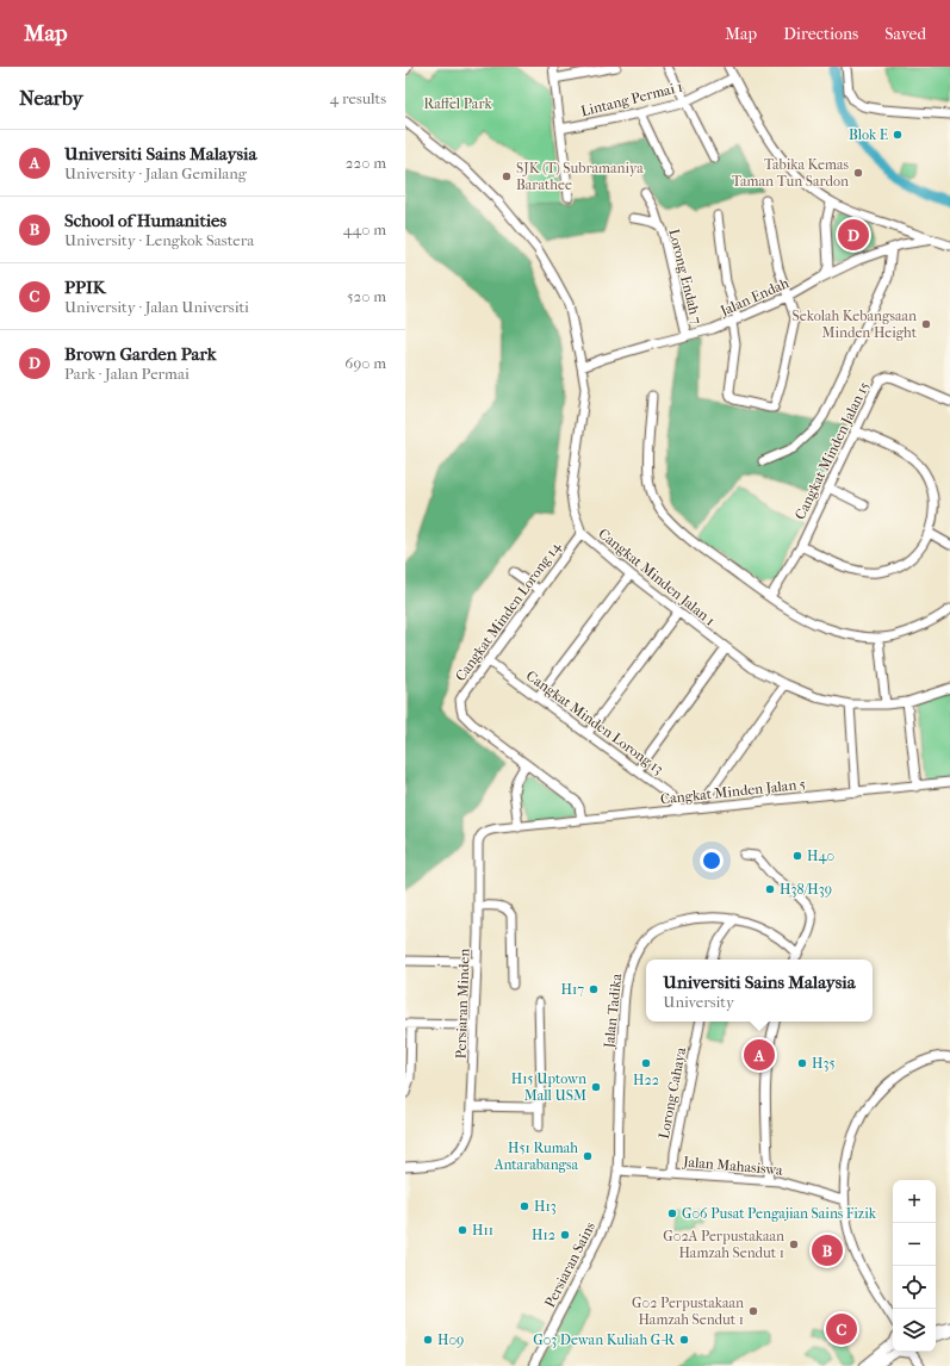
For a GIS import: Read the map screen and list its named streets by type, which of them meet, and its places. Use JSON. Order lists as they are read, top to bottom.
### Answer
{
  "streets": {
    "street": [
      "Lintang Permai 1",
      "Lorong Endah 7",
      "Jalan Endah",
      "Cangkat Minden Jalan 15",
      "Cangkat Minden Jalan 1",
      "Cangkat Minden Lorong 14",
      "Cangkat Minden Lorong 13",
      "Cangkat Minden Jalan 5",
      "Persiaran Minden",
      "Jalan Tadika",
      "Lorong Cahaya",
      "Jalan Mahasiswa",
      "Persiaran Sains"
    ]
  },
  "crossings": [
    ["Lorong Endah 7", "Jalan Endah"],
    ["Jalan Endah", "Cangkat Minden Jalan 1"],
    ["Cangkat Minden Jalan 1", "Cangkat Minden Lorong 14"],
    ["Cangkat Minden Lorong 14", "Cangkat Minden Lorong 13"],
    ["Cangkat Minden Lorong 14", "Cangkat Minden Jalan 5"],
    ["Cangkat Minden Lorong 13", "Cangkat Minden Jalan 5"],
    ["Cangkat Minden Jalan 5", "Persiaran Minden"],
    ["Jalan Tadika", "Jalan Mahasiswa"],
    ["Jalan Tadika", "Persiaran Sains"],
    ["Lorong Cahaya", "Jalan Mahasiswa"],
    ["Jalan Mahasiswa", "Persiaran Sains"]
  ],
  "parks": ["Raffel Park"],
  "places": [
    "Blok E",
    "Tabika Kemas Taman Tun Sardon",
    "SJK (T) Subramaniya Barathee",
    "Sekolah Kebangsaan Minden Height",
    "H40",
    "H38/H39",
    "H17",
    "H22",
    "H35",
    "H15 Uptown Mall USM",
    "H51 Rumah Antarabangsa",
    "H13",
    "G06 Pusat Pengajian Sains Fizik",
    "H11",
    "H12",
    "G02A Perpustakaan Hamzah Sendut 1",
    "G02 Perpustakaan Hamzah Sendut 1",
    "H09",
    "G03 Dewan Kuliah G-R"
  ],
  "page": {
    "header": "Map",
    "nav": ["Map", "Directions", "Saved"],
    "heading": ["Nearby", "4 results"],
    "list": [
      {
        "mark": "A",
        "name": "Universiti Sains Malaysia",
        "note": "University · Jalan Gemilang",
        "value": "220 m"
      },
      {
        "mark": "B",
        "name": "School of Humanities",
        "note": "University · Lengkok Sastera",
        "value": "440 m"
      },
      {
        "mark": "C",
        "name": "PPIK",
        "note": "University · Jalan Universiti",
        "value": "520 m"
      },
      {
        "mark": "D",
        "name": "Brown Garden Park",
        "note": "Park · Jalan Permai",
        "value": "690 m"
      }
    ],
    "pins": [
      "D",
      "A",
      "B",
      "C"
    ],
    "popup": ["Universiti Sains Malaysia", "University"],
    "map_buttons": ["+", "−"]
  }
}
